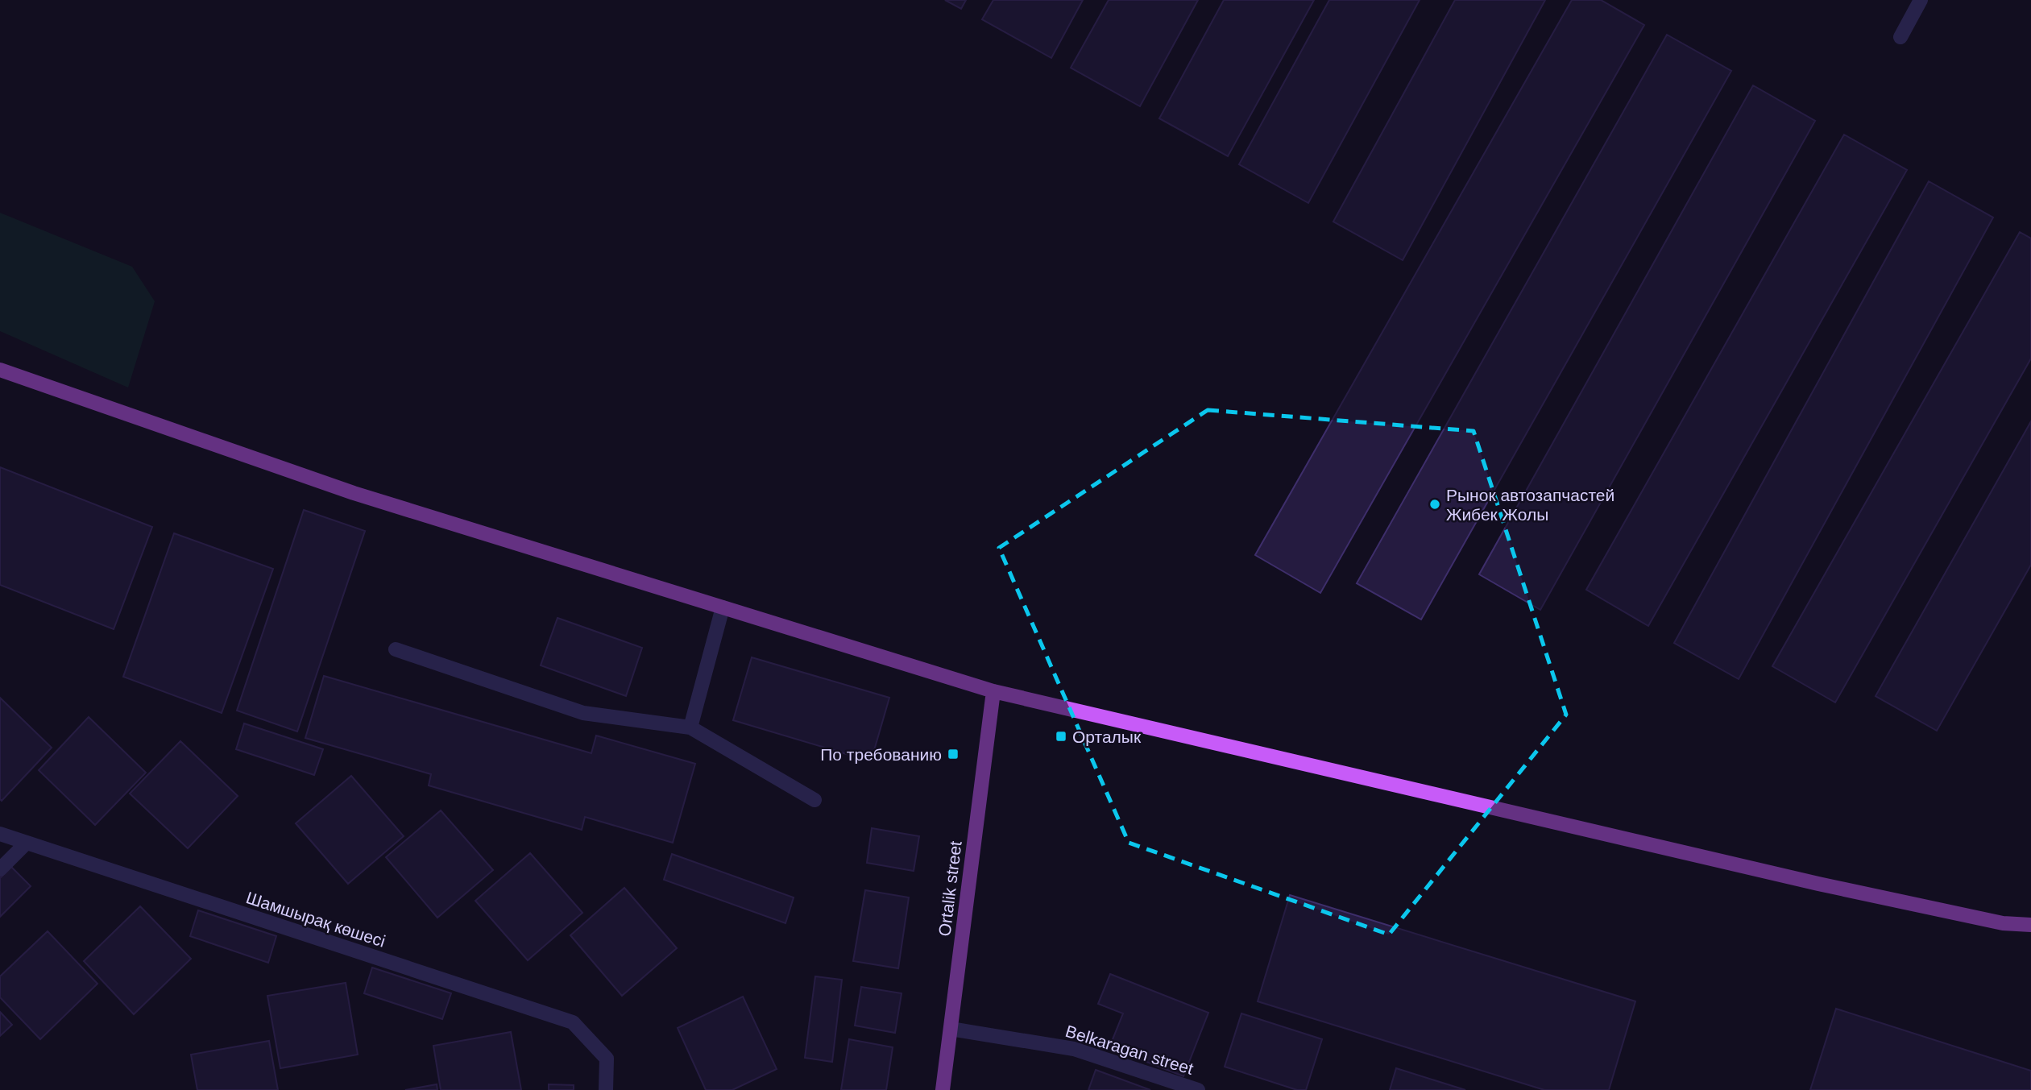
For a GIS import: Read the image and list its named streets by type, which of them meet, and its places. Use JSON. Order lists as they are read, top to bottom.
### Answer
{
  "streets": {
    "main road": ["Ortalik street"],
    "street": ["Шамшырақ көшесі", "Belkaragan street"]
  },
  "crossings": [
    ["Ortalik street", "Belkaragan street"]
  ],
  "places": {
    "other": ["Рынок автозапчастей Жибек Жолы"],
    "transit": ["Орталык", "По требованию"]
  }
}
